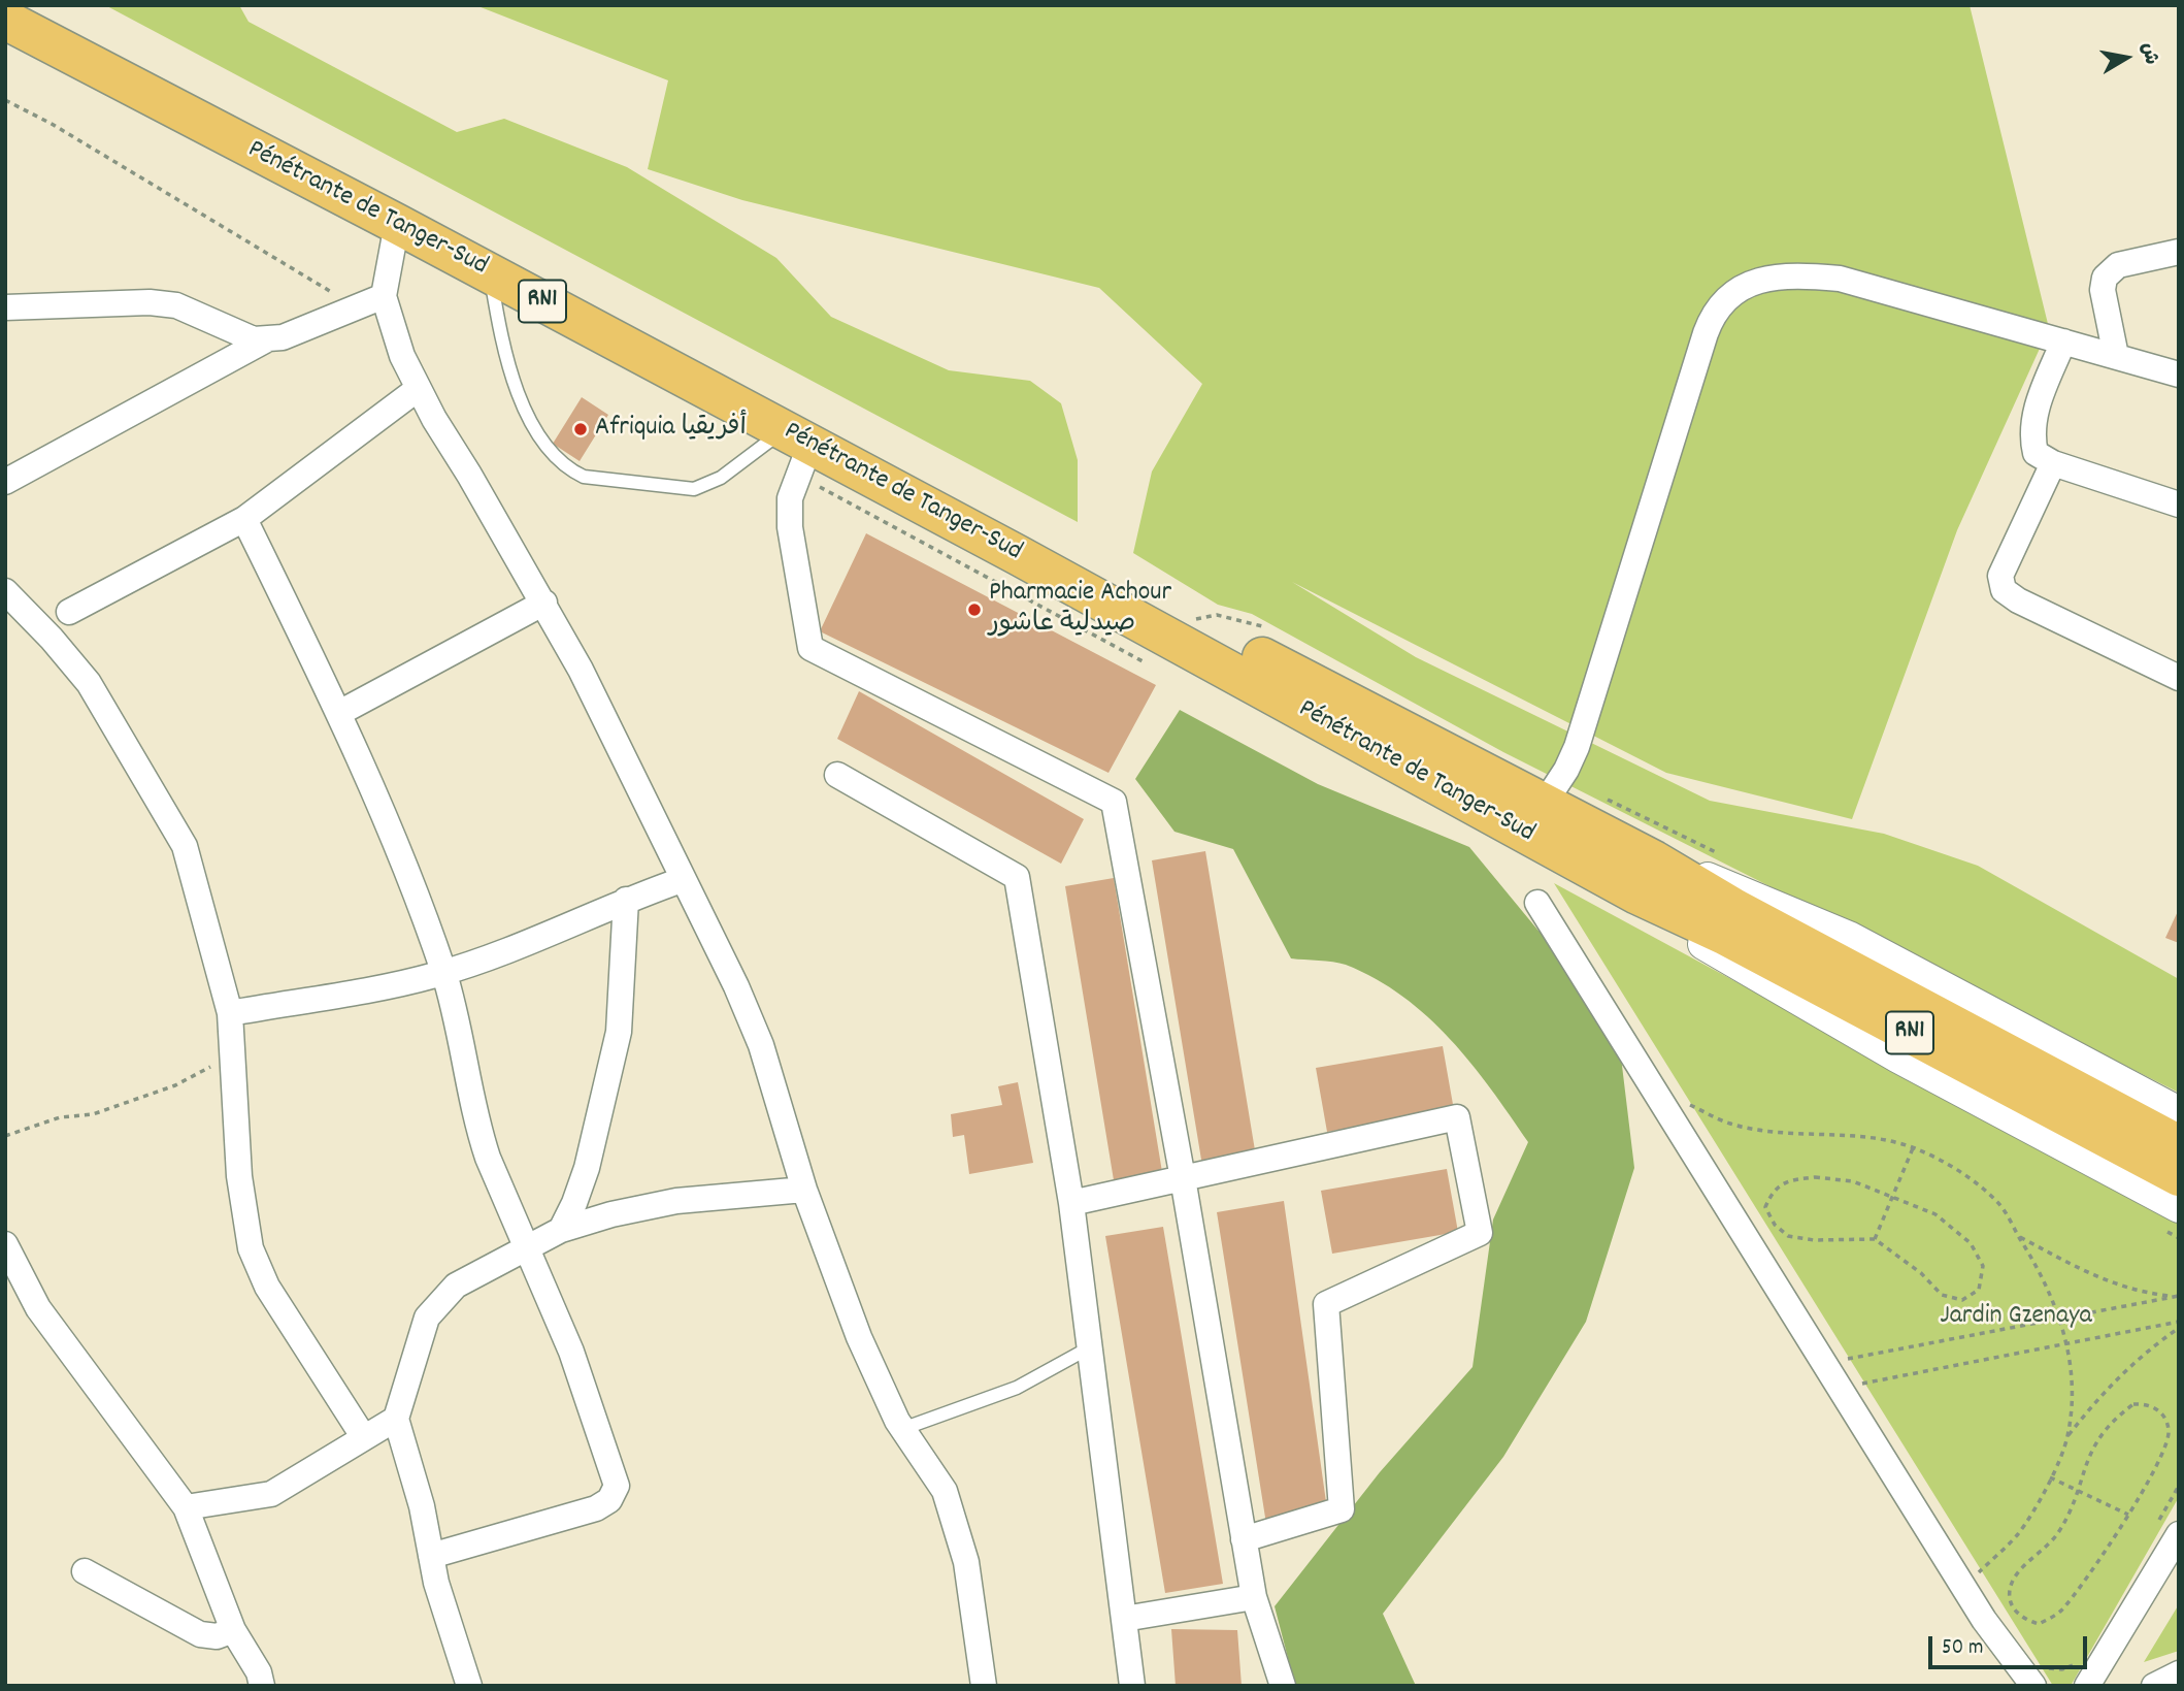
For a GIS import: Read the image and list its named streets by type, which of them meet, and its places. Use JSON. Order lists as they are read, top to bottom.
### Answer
{
  "streets": {
    "highway": ["Pénétrante de Tanger-Sud", "RN1"]
  },
  "parks": ["Jardin Gzenaya"],
  "places": ["Afriquia أفريقيا", "Pharmacie Achour صيدلية عاشور"],
  "scale_bar": "50 m",
  "north": "right"
}
